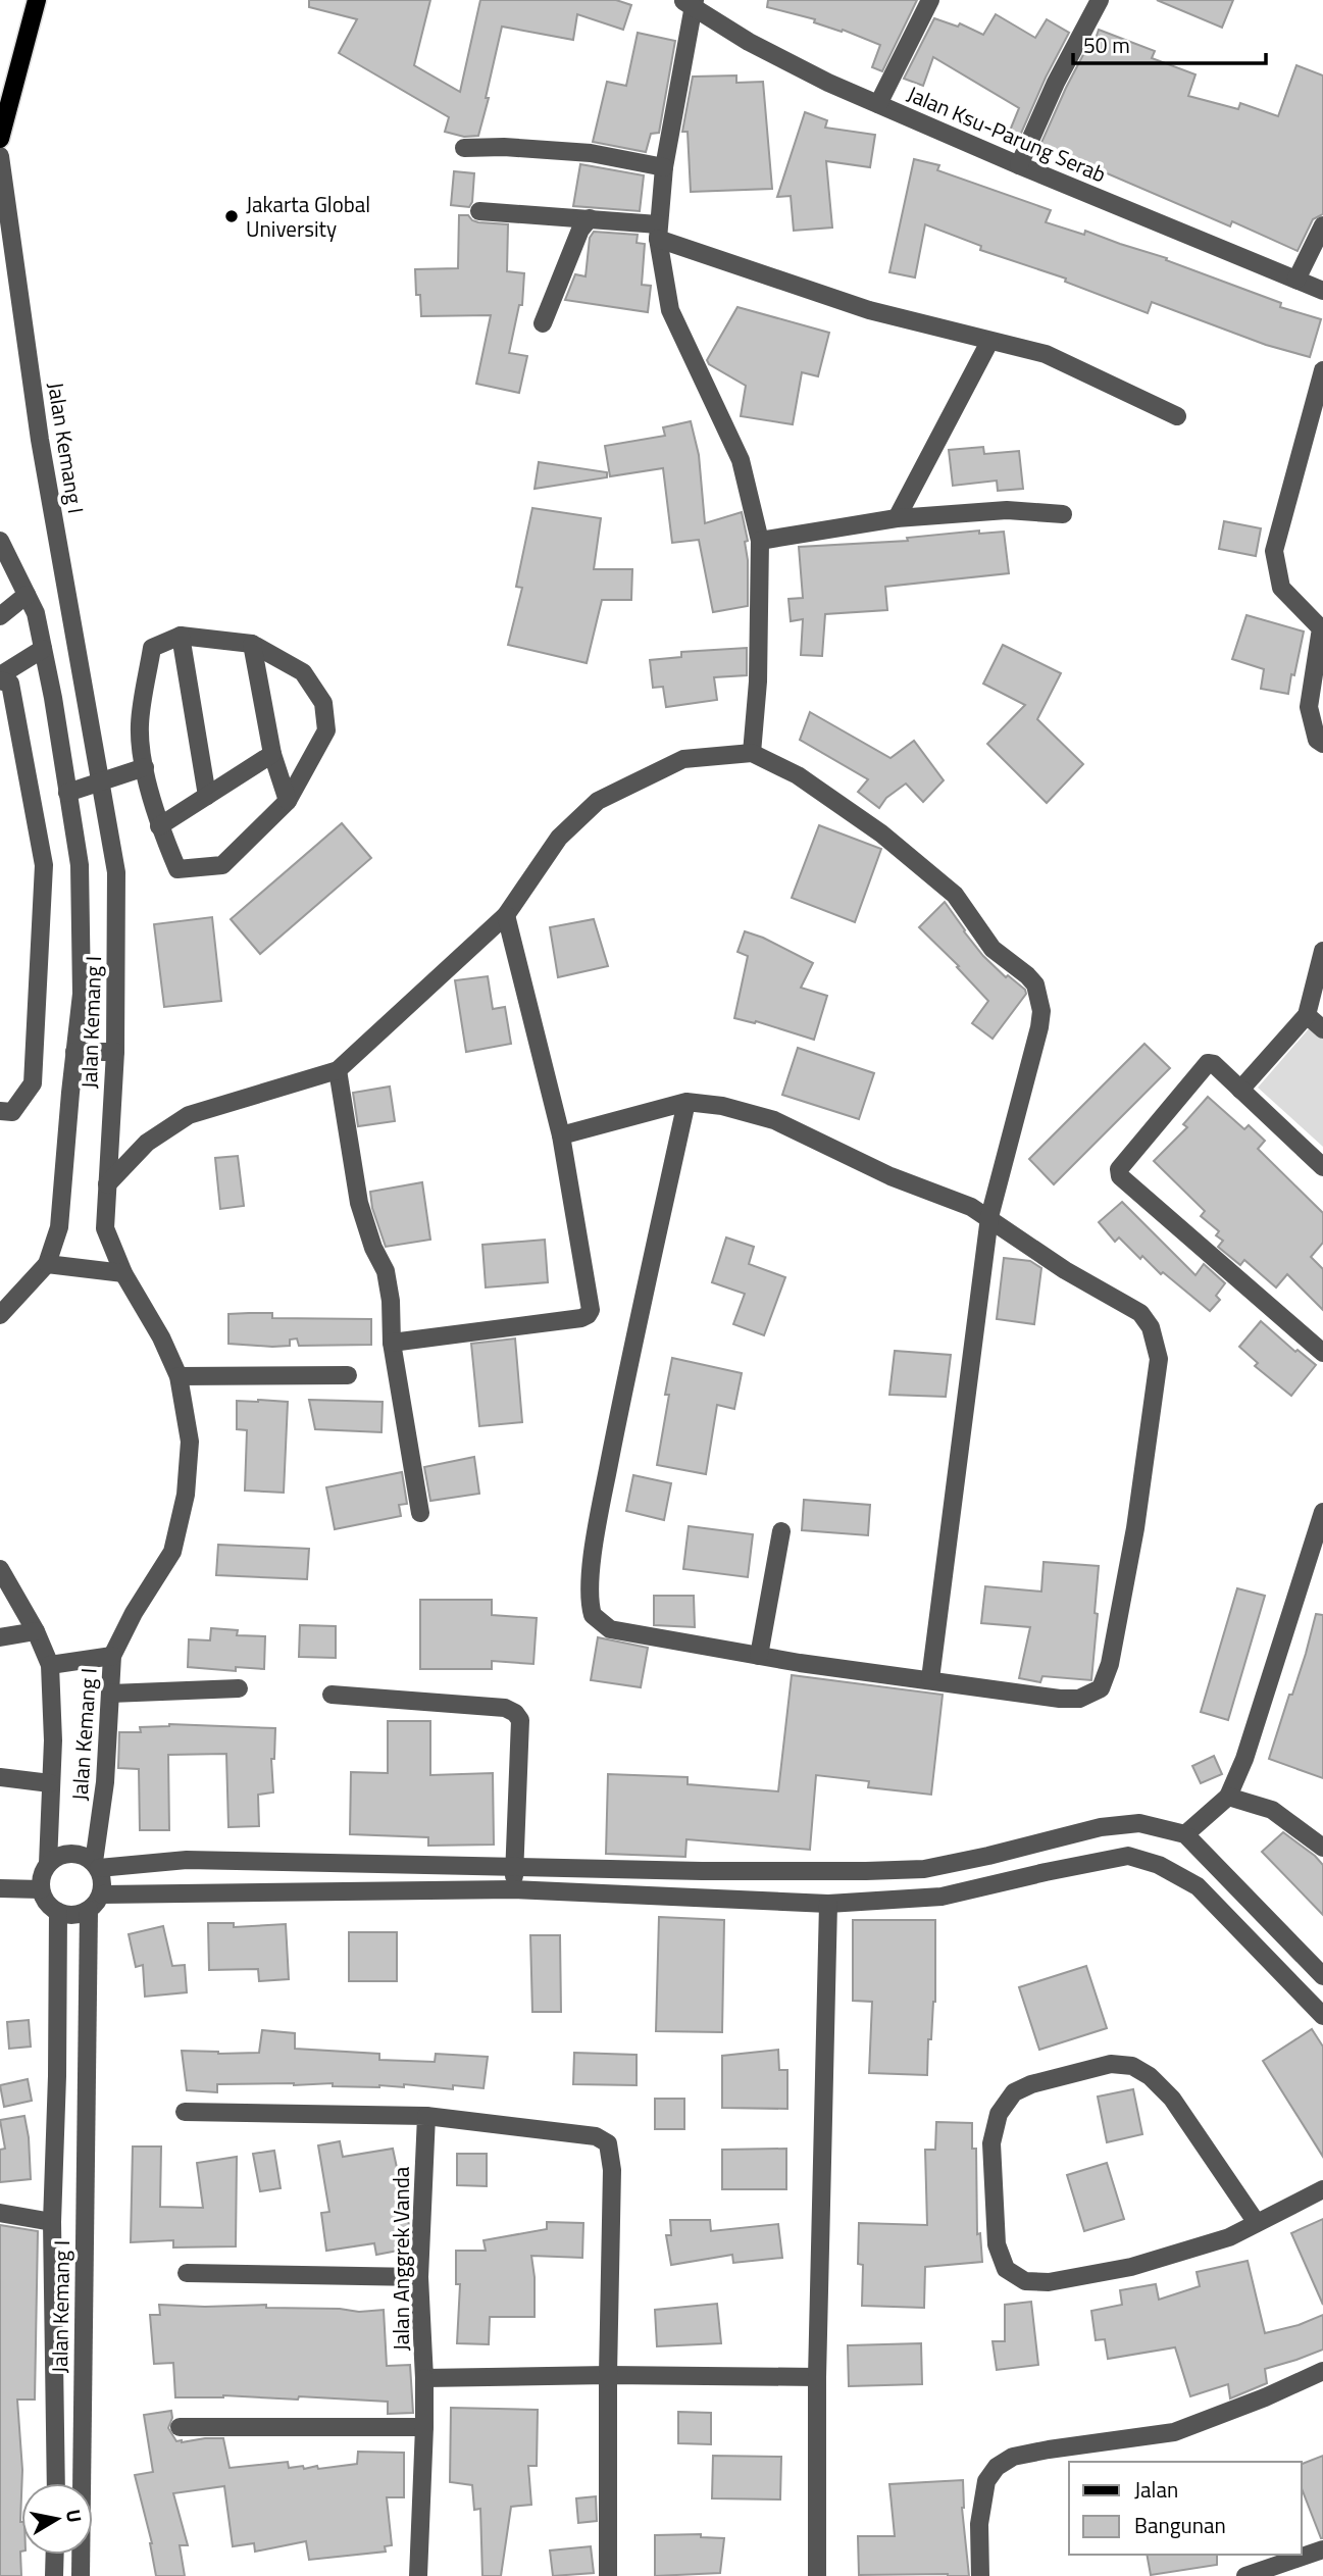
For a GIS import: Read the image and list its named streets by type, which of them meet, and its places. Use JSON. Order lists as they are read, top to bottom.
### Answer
{
  "streets": {
    "street": ["Jalan Ksu-Parung Serab", "Jalan Kemang I", "Jalan Anggrek Vanda"]
  },
  "places": ["Jakarta Global University"],
  "legend": ["Jalan", "Bangunan"],
  "scale_bar": "50 m",
  "north": "right"
}
